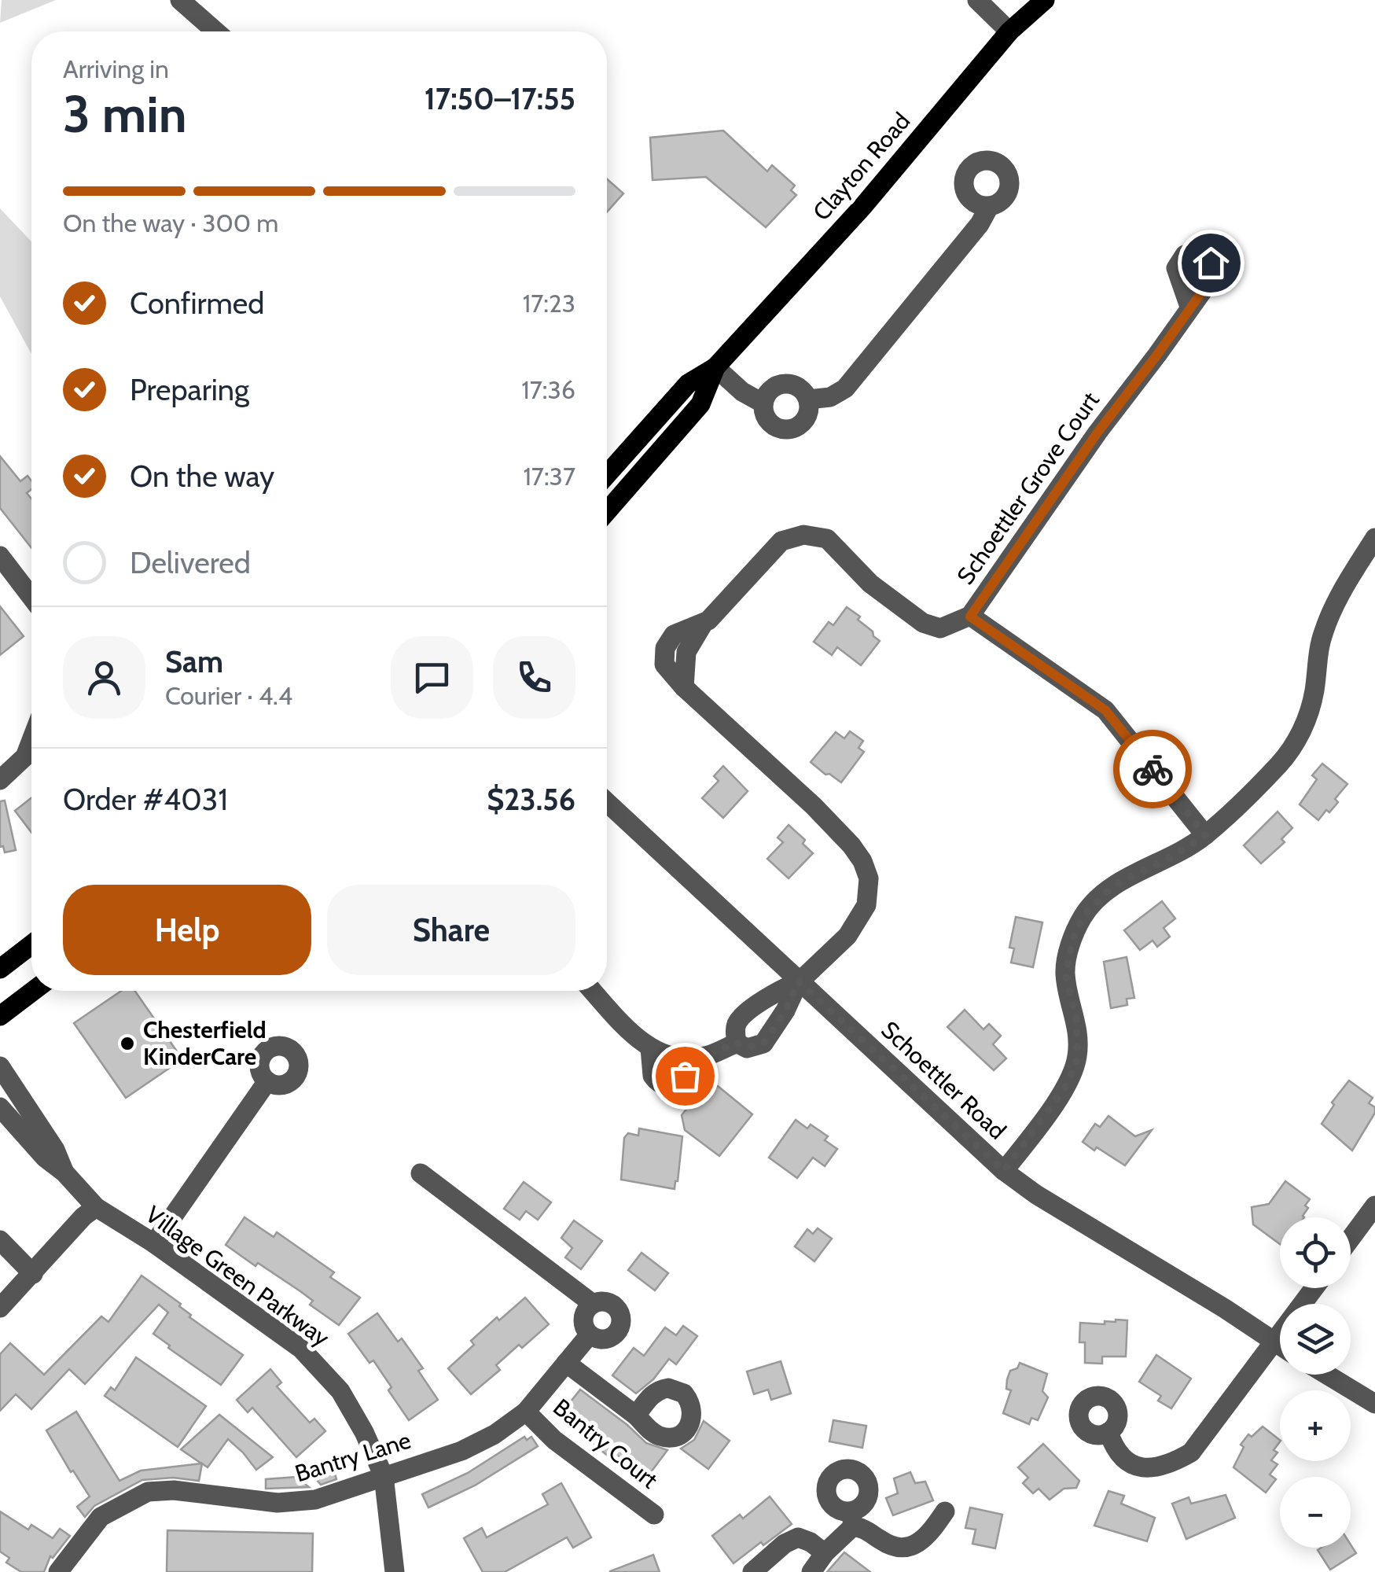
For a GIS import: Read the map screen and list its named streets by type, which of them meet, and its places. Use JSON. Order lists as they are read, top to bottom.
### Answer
{
  "streets": {
    "main road": ["Clayton Road"],
    "street": [
      "Schoettler Grove Court",
      "Schoettler Road",
      "Village Green Parkway",
      "Bantry Court",
      "Bantry Lane"
    ]
  },
  "crossings": [
    ["Schoettler Grove Court", "Schoettler Road"],
    ["Village Green Parkway", "Bantry Lane"],
    ["Bantry Court", "Bantry Lane"]
  ],
  "places": ["Chesterfield KinderCare"],
  "page": {
    "heading": ["3 min", "Arriving in", "17:50–17:55"],
    "panel": [
      "Sam",
      "Courier · 4.4",
      "Order #4031",
      "$23.56"
    ],
    "bar": "On the way · 300 m",
    "list": [
      ["Confirmed", "17:23"],
      ["Preparing", "17:36"],
      ["On the way", "17:37"],
      "Delivered"
    ],
    "buttons": ["Help", "Share"],
    "map_buttons": ["+", "−"]
  }
}
